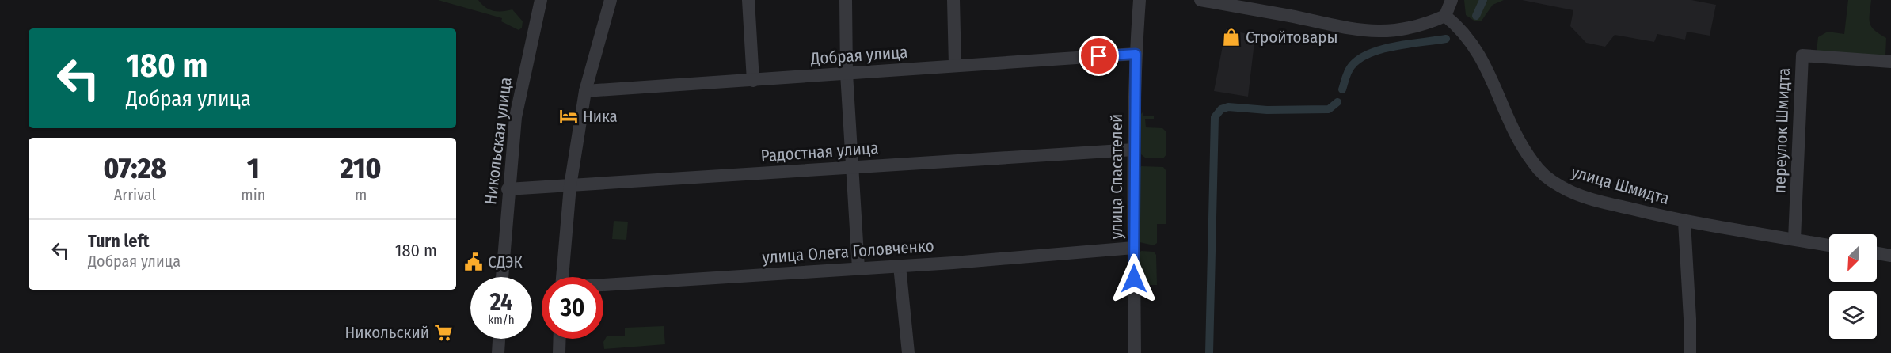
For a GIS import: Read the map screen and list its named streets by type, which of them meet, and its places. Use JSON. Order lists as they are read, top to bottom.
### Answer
{
  "streets": {
    "street": [
      "Добрая улица",
      "переулок Шмидта",
      "Никольская улица",
      "Радостная улица",
      "улица Спасателей",
      "улица Шмидта",
      "улица Олега Головченко"
    ]
  },
  "crossings": [
    ["Добрая улица", "улица Спасателей"],
    ["переулок Шмидта", "улица Шмидта"],
    ["Никольская улица", "Радостная улица"],
    ["Радостная улица", "улица Спасателей"],
    ["улица Спасателей", "улица Олега Головченко"]
  ],
  "places": {
    "shop": ["Стройтовары"],
    "hotel": ["Ника"],
    "public building": ["СДЭК"],
    "supermarket": ["Никольский"]
  },
  "north": "bottom left",
  "page": {
    "turn": ["180 m", "Добрая улица"],
    "eta": [
      "07:28",
      "Arrival",
      "1",
      "min",
      "210",
      "m"
    ],
    "list": [
      {
        "name": "Turn left",
        "note": "Добрая улица",
        "value": "180 m"
      }
    ],
    "speed": "24 km/h",
    "limit": "30"
  }
}
